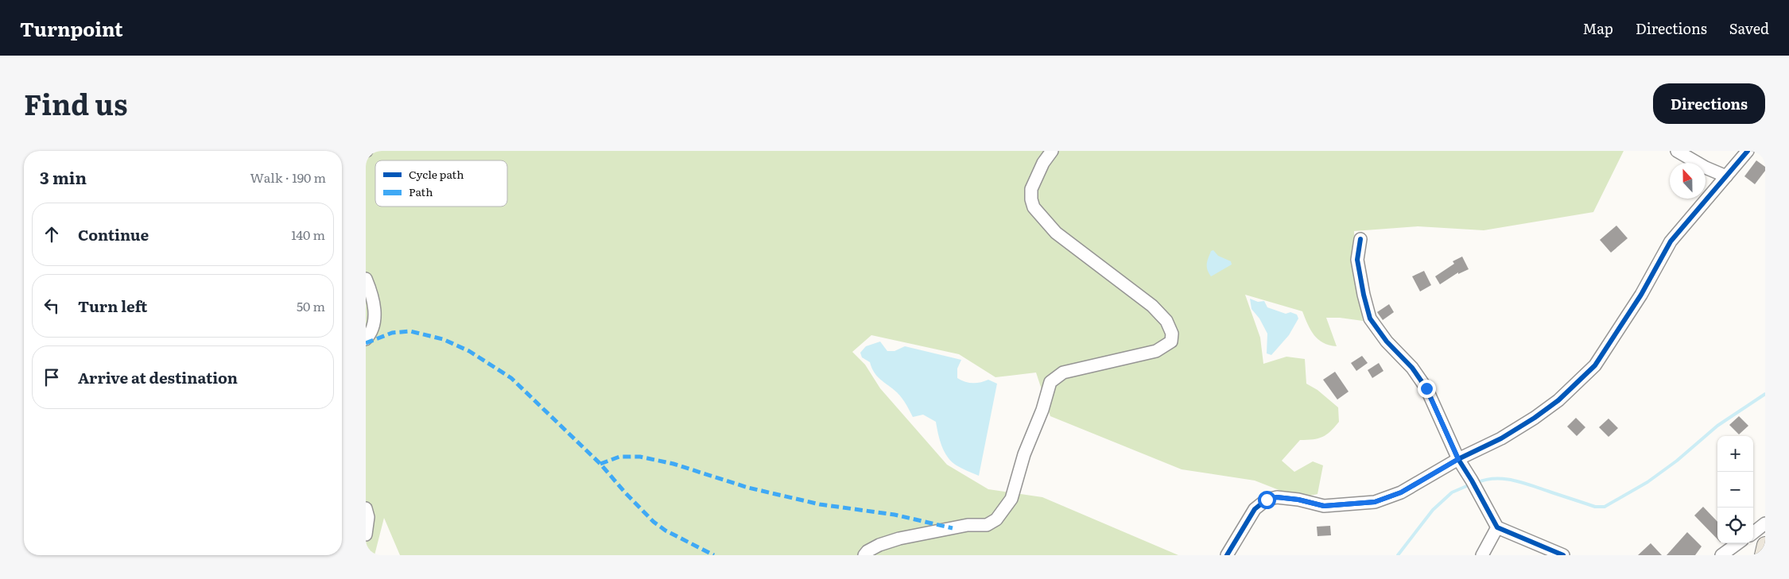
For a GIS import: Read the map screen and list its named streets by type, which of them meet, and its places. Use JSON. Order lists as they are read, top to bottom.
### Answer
{
  "legend": ["Cycle path", "Path"],
  "north": "top",
  "page": {
    "header": "Turnpoint",
    "nav": ["Map", "Directions", "Saved"],
    "title": "Find us",
    "buttons": "Directions",
    "heading": ["3 min", "Walk · 190 m"],
    "list": [
      ["Continue", "140 m"],
      ["Turn left", "50 m"],
      "Arrive at destination"
    ],
    "map_buttons": ["+", "−"]
  }
}
